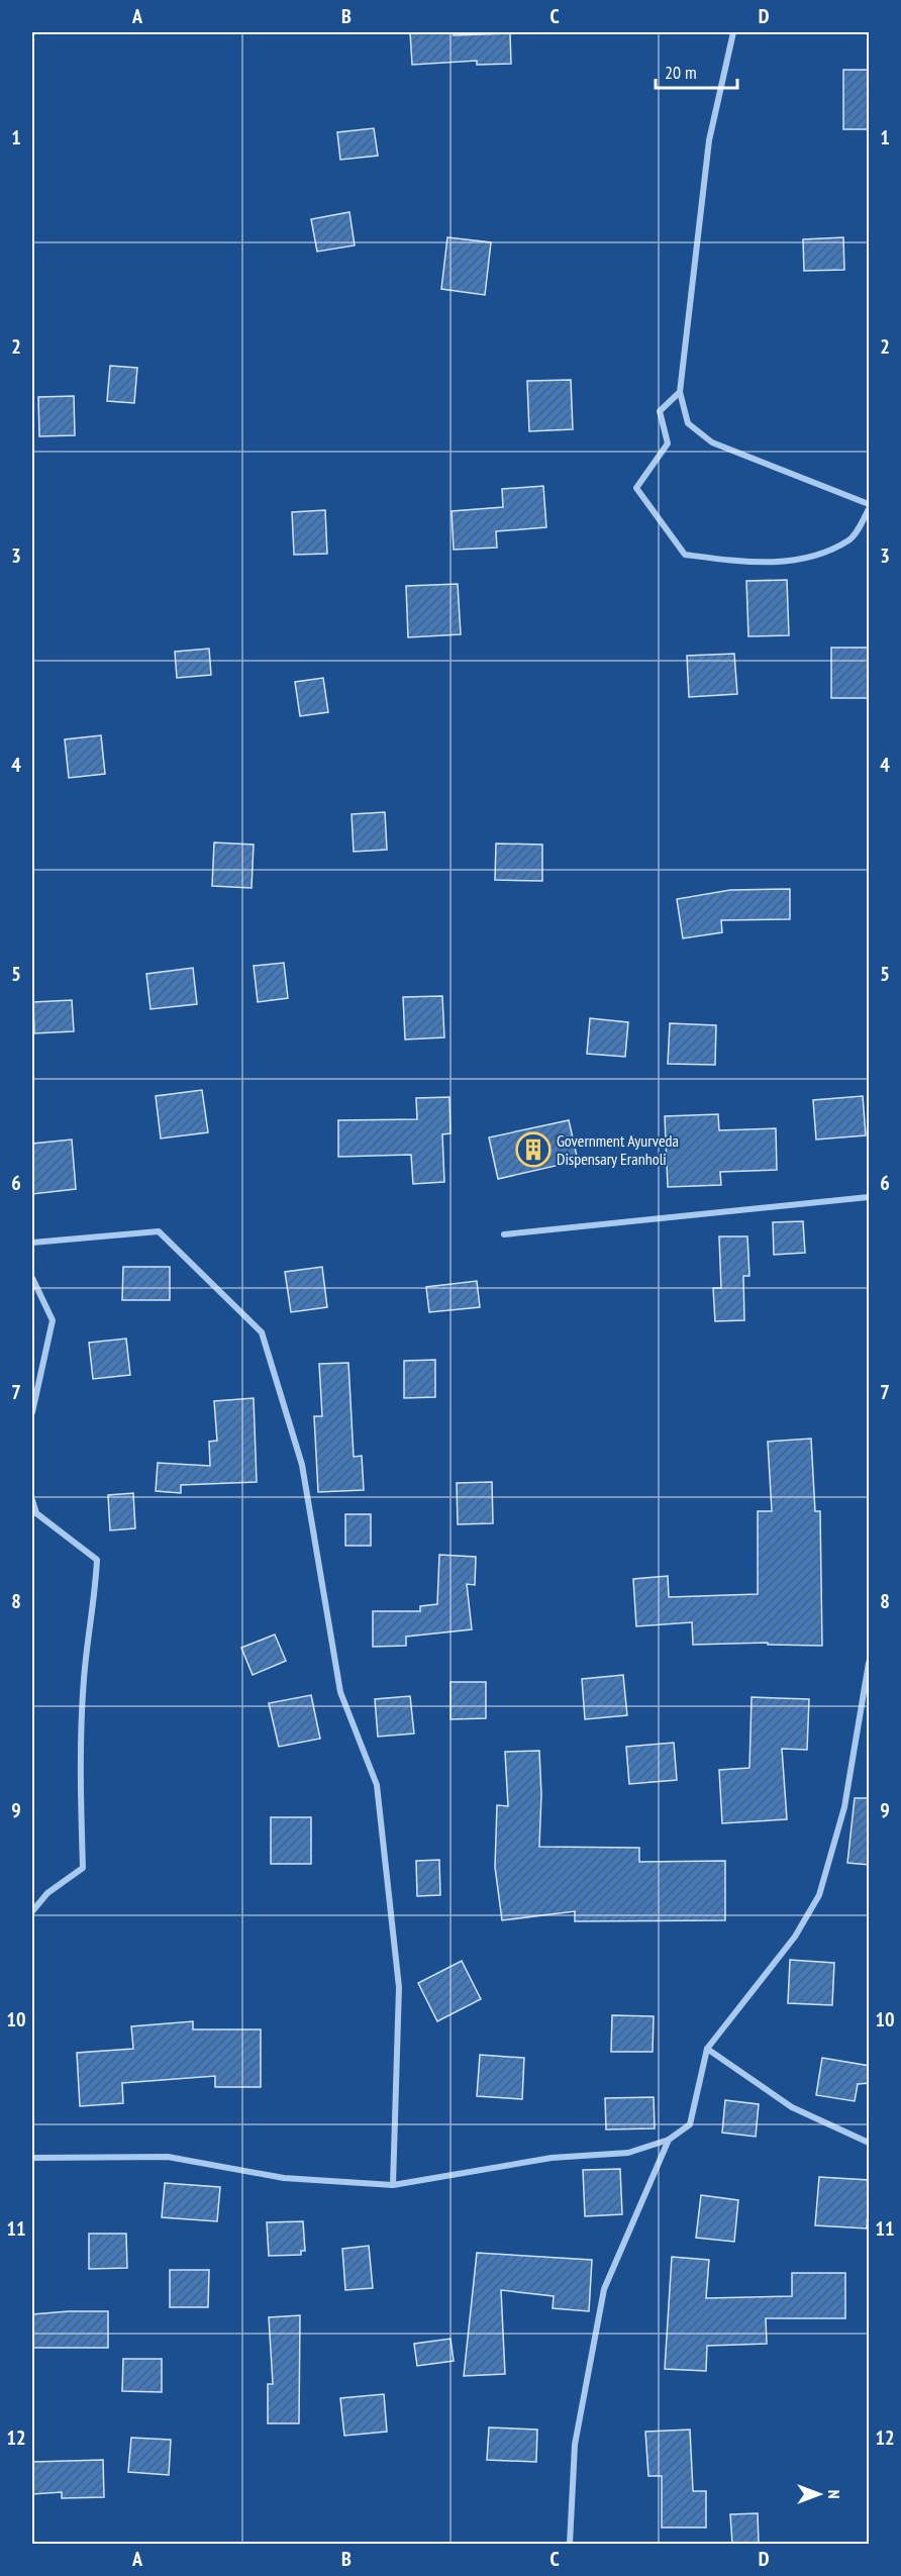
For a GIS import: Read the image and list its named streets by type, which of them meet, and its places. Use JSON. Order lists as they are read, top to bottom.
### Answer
{
  "places": {
    "building": ["Government Ayurveda Dispensary Eranholi"]
  },
  "scale_bar": "20 m",
  "north": "right",
  "grid": {
    "columns": [
      "A",
      "B",
      "C",
      "D"
    ],
    "rows": [
      "1",
      "2",
      "3",
      "4",
      "5",
      "6",
      "7",
      "8",
      "9",
      "10",
      "11",
      "12"
    ]
  }
}
